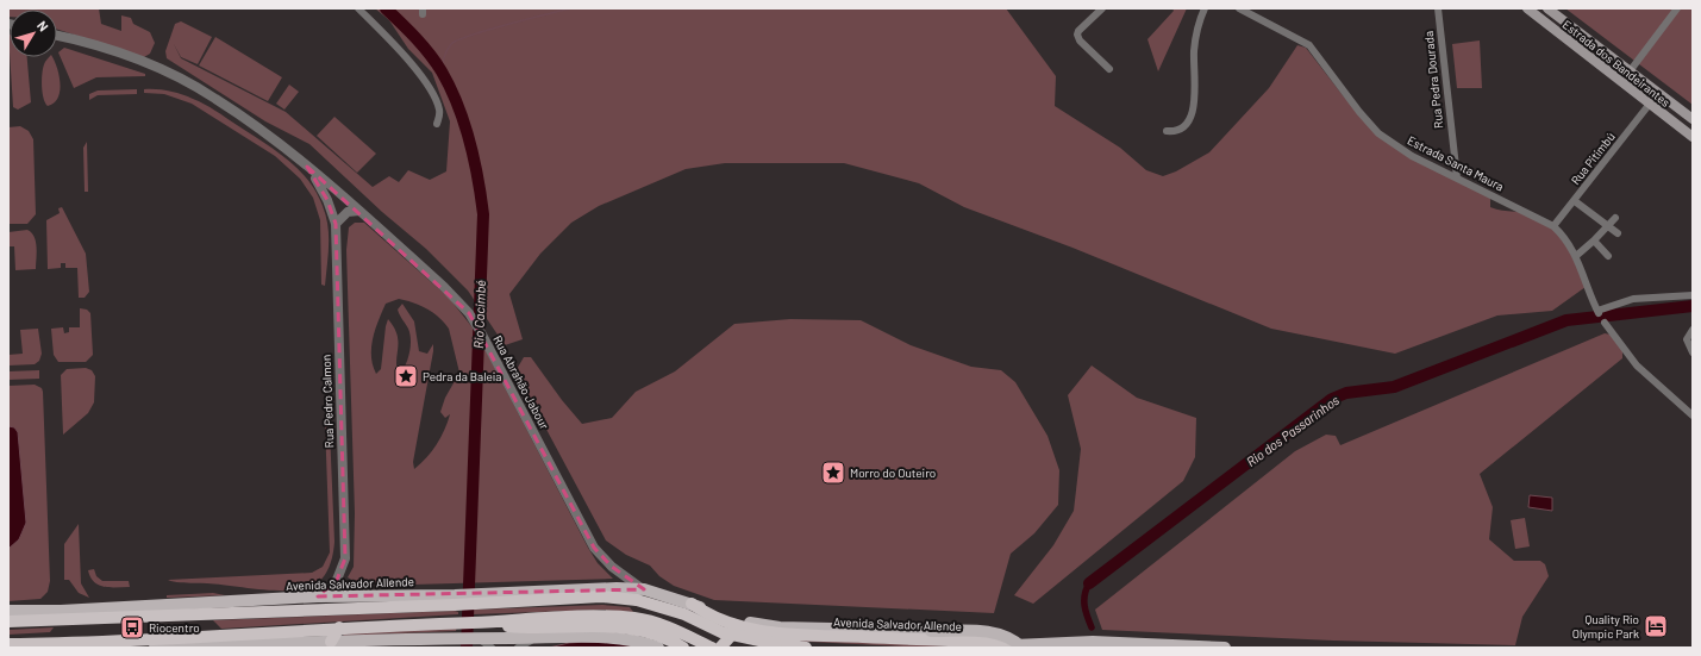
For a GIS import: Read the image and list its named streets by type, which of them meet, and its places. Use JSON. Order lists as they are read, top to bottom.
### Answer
{
  "streets": {
    "highway": ["Avenida Salvador Allende"],
    "main road": ["Estrada dos Bandeirantes"],
    "street": [
      "Rua Pedra Dourada",
      "Rua Pitimbú",
      "Estrada Santa Maura",
      "Rua Abrahão Jabour",
      "Rua Pedro Calmon"
    ]
  },
  "crossings": [
    ["Estrada dos Bandeirantes", "Rua Pitimbú"],
    ["Rua Pedra Dourada", "Estrada Santa Maura"],
    ["Rua Pitimbú", "Estrada Santa Maura"],
    ["Rua Abrahão Jabour", "Rua Pedro Calmon"],
    ["Rua Abrahão Jabour", "Avenida Salvador Allende"],
    ["Rua Pedro Calmon", "Avenida Salvador Allende"]
  ],
  "water": ["Rio Cacimbé", "Rio dos Passarinhos"],
  "places": {
    "place": ["Pedra da Baleia", "Morro do Outeiro"],
    "hotel": ["Quality Rio Olympic Park"],
    "bus stop": ["Riocentro"]
  },
  "north": "top right"
}
